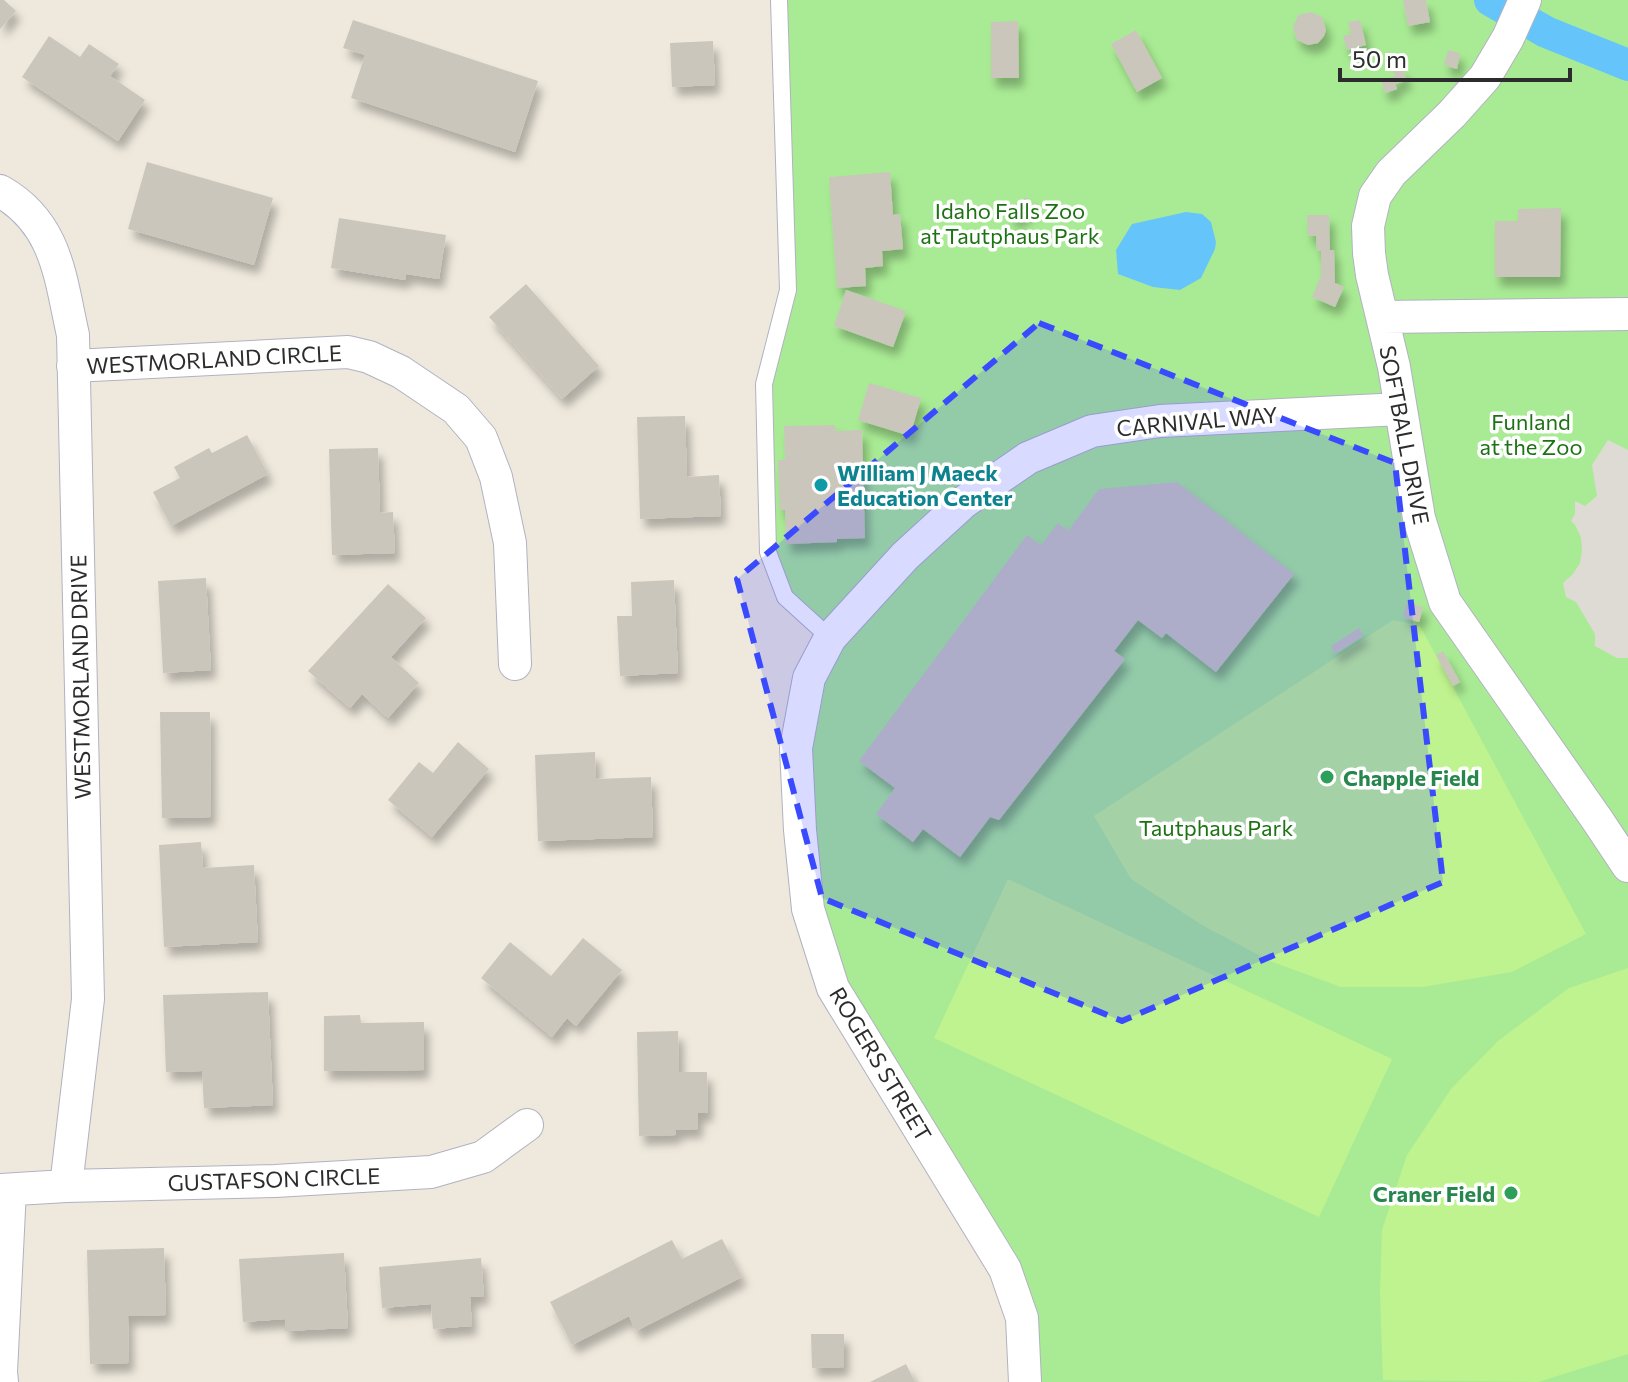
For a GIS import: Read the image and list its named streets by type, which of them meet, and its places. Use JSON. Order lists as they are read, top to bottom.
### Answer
{
  "streets": {
    "street": [
      "WESTMORLAND CIRCLE",
      "CARNIVAL WAY",
      "SOFTBALL DRIVE",
      "WESTMORLAND DRIVE",
      "ROGERS STREET",
      "GUSTAFSON CIRCLE"
    ]
  },
  "crossings": [
    ["WESTMORLAND CIRCLE", "WESTMORLAND DRIVE"],
    ["CARNIVAL WAY", "SOFTBALL DRIVE"],
    ["CARNIVAL WAY", "ROGERS STREET"],
    ["WESTMORLAND DRIVE", "GUSTAFSON CIRCLE"]
  ],
  "parks": ["Idaho Falls Zoo at Tautphaus Park", "Funland at the Zoo", "Tautphaus Park"],
  "places": ["William J Maeck Education Center", "Chapple Field", "Craner Field"],
  "scale_bar": "50 m"
}
